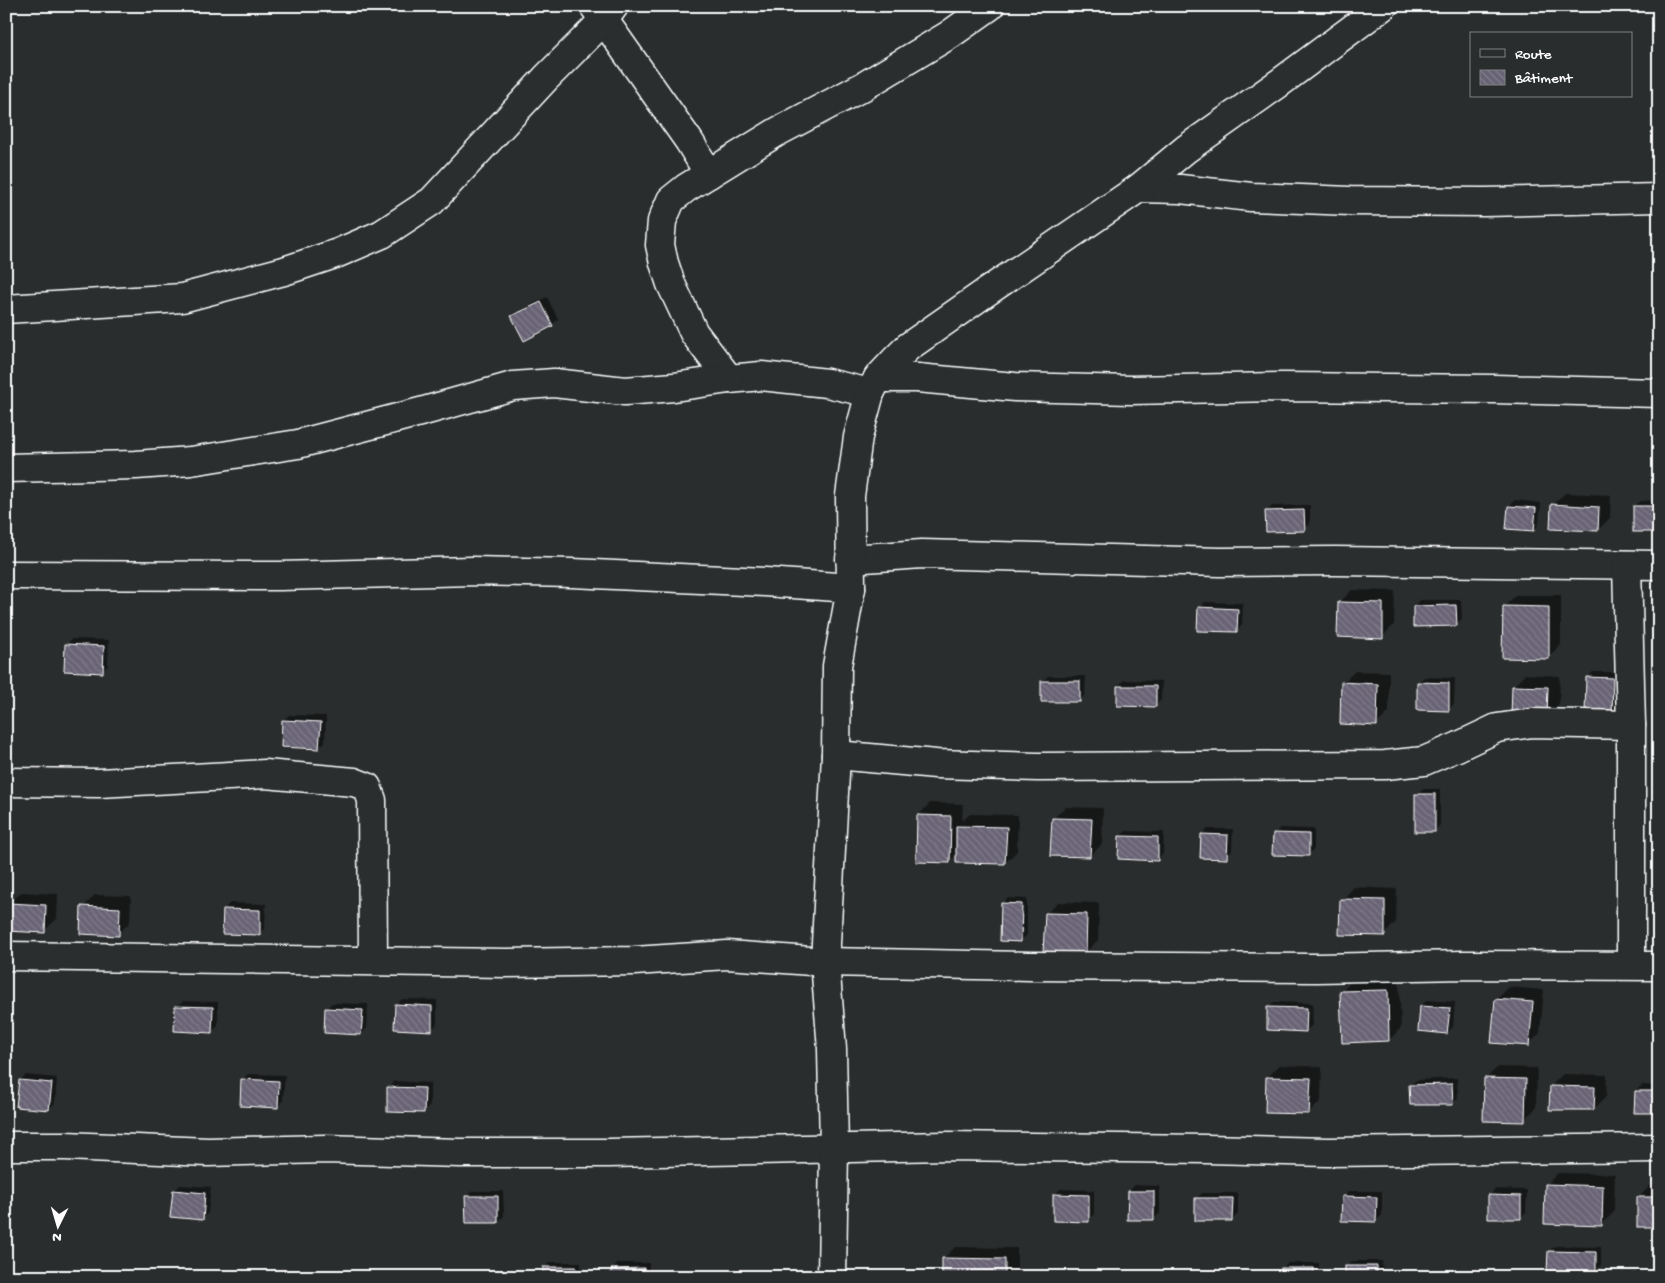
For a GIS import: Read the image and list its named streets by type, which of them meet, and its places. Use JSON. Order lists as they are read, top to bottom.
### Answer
{
  "legend": ["Route", "Bâtiment"],
  "north": "bottom"
}
